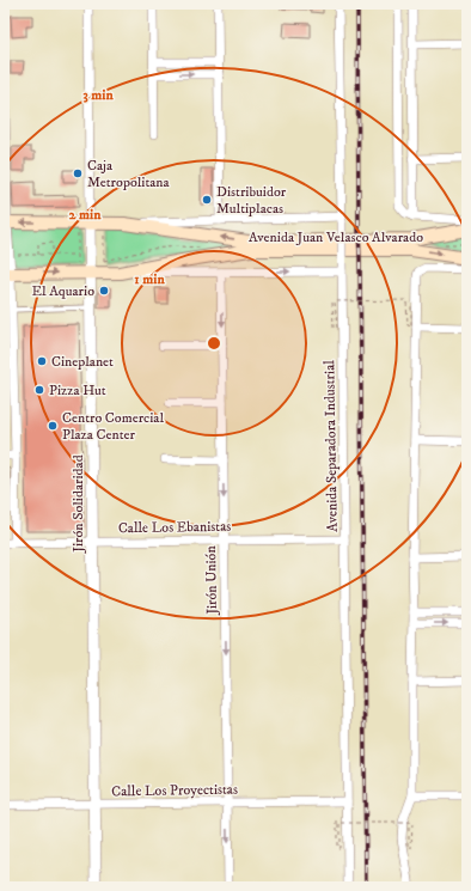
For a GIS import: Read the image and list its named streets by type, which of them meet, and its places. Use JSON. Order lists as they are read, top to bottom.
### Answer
{
  "streets": {
    "main road": ["Avenida Juan Velasco Alvarado"],
    "street": [
      "Avenida Separadora Industrial",
      "Jirón Solidaridad",
      "Calle Los Ebanistas",
      "Jirón Unión",
      "Calle Los Proyectistas"
    ]
  },
  "crossings": [
    ["Avenida Juan Velasco Alvarado", "Avenida Separadora Industrial"],
    ["Avenida Juan Velasco Alvarado", "Jirón Solidaridad"],
    ["Avenida Juan Velasco Alvarado", "Jirón Unión"],
    ["Avenida Separadora Industrial", "Calle Los Ebanistas"],
    ["Avenida Separadora Industrial", "Calle Los Proyectistas"],
    ["Jirón Solidaridad", "Calle Los Ebanistas"],
    ["Jirón Solidaridad", "Calle Los Proyectistas"],
    ["Calle Los Ebanistas", "Jirón Unión"],
    ["Jirón Unión", "Calle Los Proyectistas"]
  ],
  "one_way": ["Jirón Unión"],
  "places": [
    "Caja Metropolitana",
    "Distribuidor Multiplacas",
    "El Aquario",
    "Cineplanet",
    "Pizza Hut",
    "Centro Comercial Plaza Center"
  ],
  "rings": ["3 min", "2 min", "1 min"]
}
